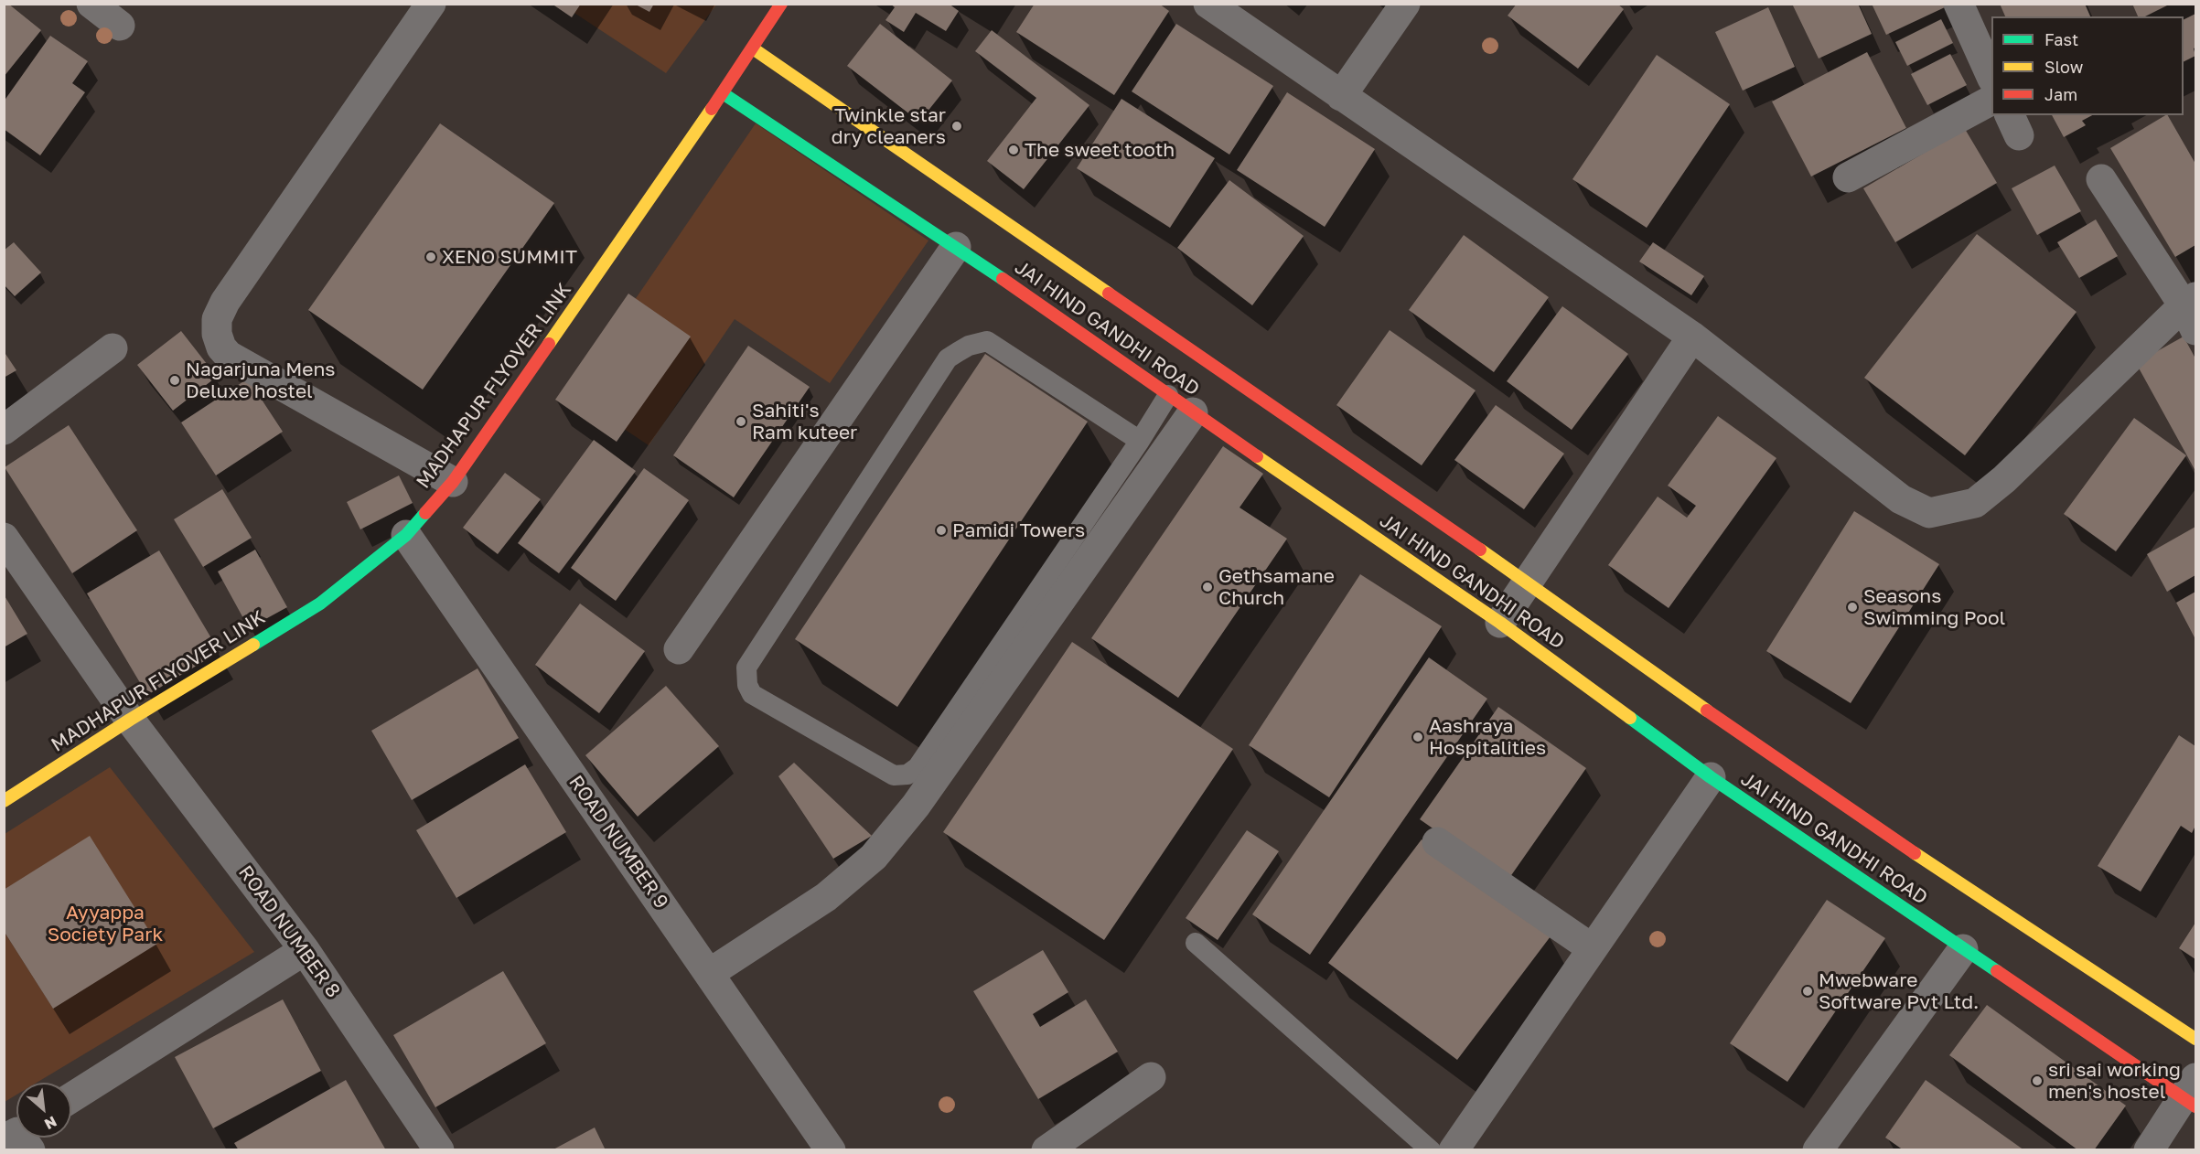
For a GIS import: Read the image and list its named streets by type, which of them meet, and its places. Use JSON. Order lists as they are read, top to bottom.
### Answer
{
  "streets": {
    "street": [
      "JAI HIND GANDHI ROAD",
      "MADHAPUR FLYOVER LINK",
      "ROAD NUMBER 9",
      "ROAD NUMBER 8"
    ]
  },
  "crossings": [
    ["JAI HIND GANDHI ROAD", "MADHAPUR FLYOVER LINK"],
    ["MADHAPUR FLYOVER LINK", "ROAD NUMBER 9"],
    ["MADHAPUR FLYOVER LINK", "ROAD NUMBER 8"]
  ],
  "parks": ["Ayyappa Society Park"],
  "places": [
    "Twinkle star dry cleaners",
    "The sweet tooth",
    "XENO SUMMIT",
    "Nagarjuna Mens Deluxe hostel",
    "Sahiti's Ram kuteer",
    "Pamidi Towers",
    "Gethsamane Church",
    "Seasons Swimming Pool",
    "Aashraya Hospitalities",
    "Mwebware Software Pvt Ltd.",
    "sri sai working men's hostel"
  ],
  "legend": ["Fast", "Slow", "Jam"],
  "north": "bottom right"
}
